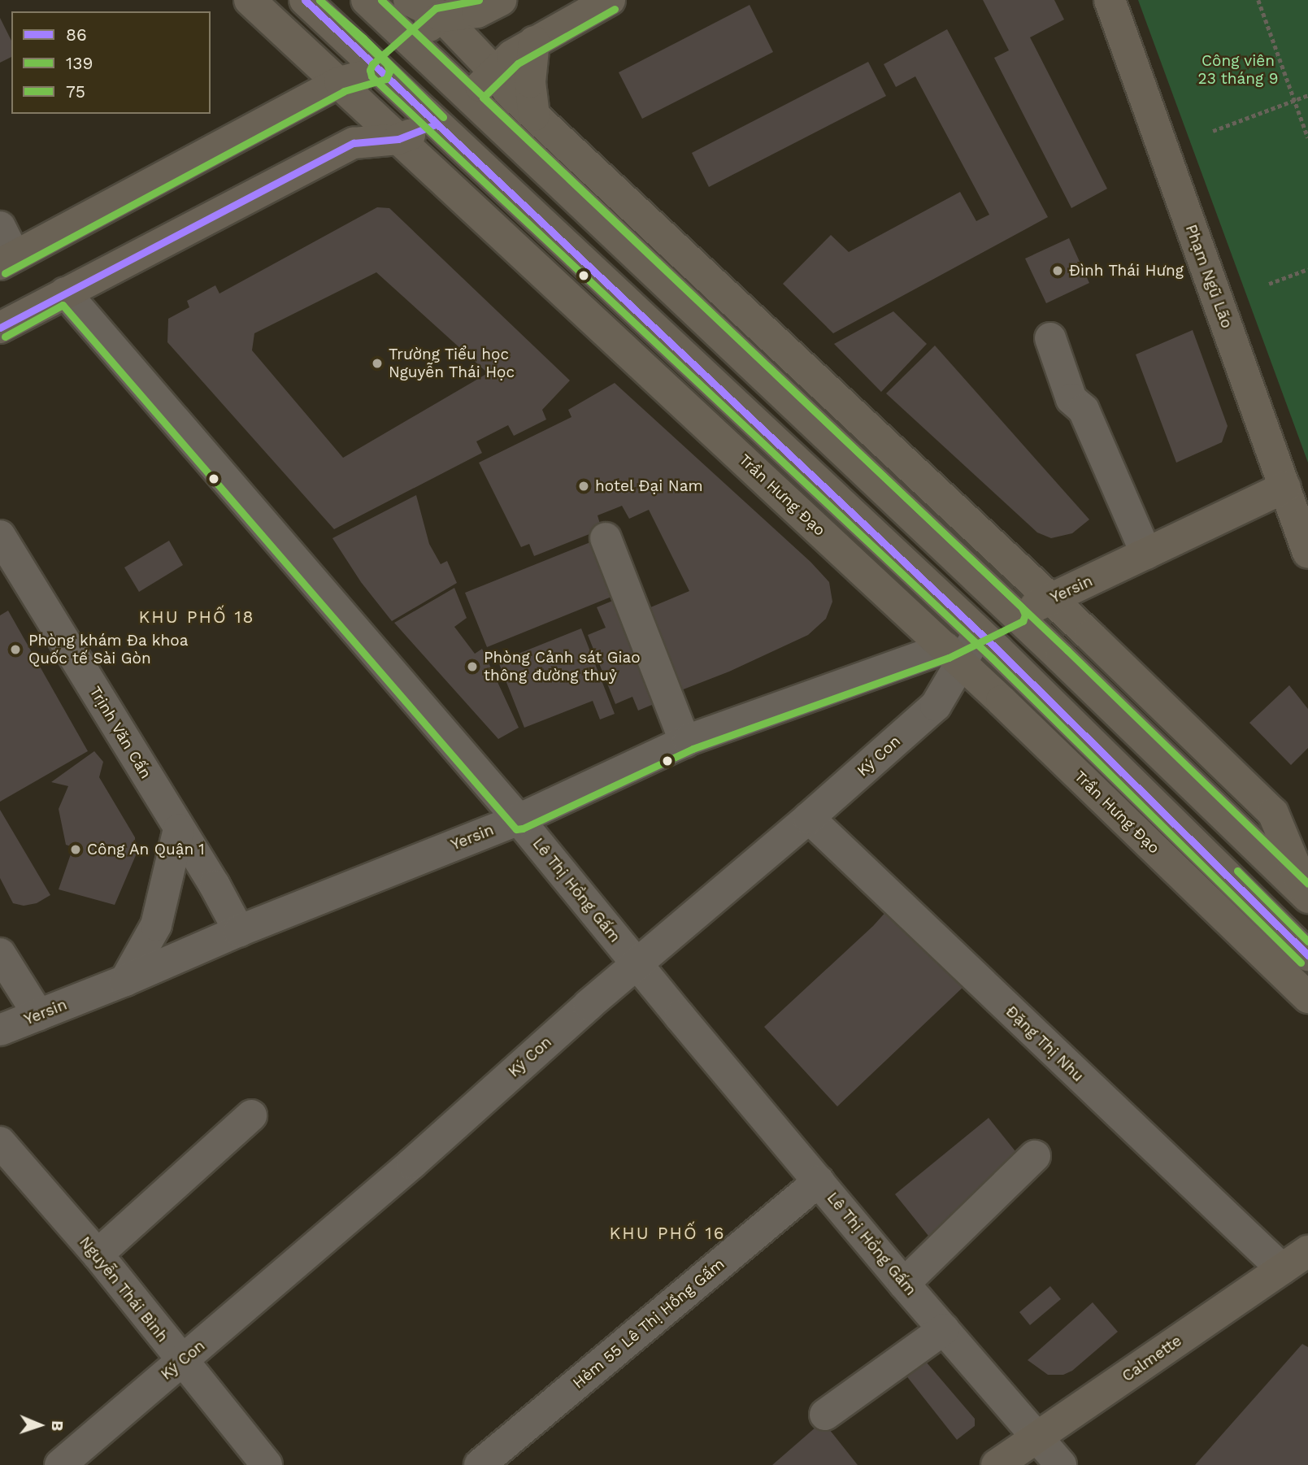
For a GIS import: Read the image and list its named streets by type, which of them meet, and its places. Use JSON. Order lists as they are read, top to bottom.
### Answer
{
  "streets": {
    "main road": [
      "Phạm Ngũ Lão",
      "Trần Hưng Đạo",
      "Yersin",
      "Calmette"
    ],
    "street": [
      "Trịnh Văn Cấn",
      "Ký Con",
      "Lê Thị Hồng Gấm",
      "Ðặng Thị Nhu",
      "Nguyễn Thái Bình",
      "Hẻm 55 Lê Thị Hồng Gấm"
    ]
  },
  "crossings": [
    ["Phạm Ngũ Lão", "Yersin"],
    ["Trần Hưng Đạo", "Yersin"],
    ["Trần Hưng Đạo", "Ký Con"],
    ["Yersin", "Trịnh Văn Cấn"],
    ["Yersin", "Ký Con"],
    ["Yersin", "Lê Thị Hồng Gấm"],
    ["Ký Con", "Lê Thị Hồng Gấm"],
    ["Ký Con", "Ðặng Thị Nhu"],
    ["Ký Con", "Nguyễn Thái Bình"],
    ["Lê Thị Hồng Gấm", "Hẻm 55 Lê Thị Hồng Gấm"],
    ["Lê Thị Hồng Gấm", "Calmette"],
    ["Ðặng Thị Nhu", "Calmette"]
  ],
  "districts": ["KHU PHỐ 18", "KHU PHỐ 16"],
  "parks": ["Công viên 23 tháng 9"],
  "places": [
    "Đình Thái Hưng",
    "Trường Tiểu học Nguyễn Thái Học",
    "hotel Đại Nam",
    "Phòng khám Đa khoa Quốc tế Sài Gòn",
    "Phòng Cảnh sát Giao thông đường thuỷ",
    "Công An Quận 1"
  ],
  "lines": ["transit line 86", "transit line 139", "transit line 75"],
  "legend": ["86", "139", "75"],
  "north": "right"
}
